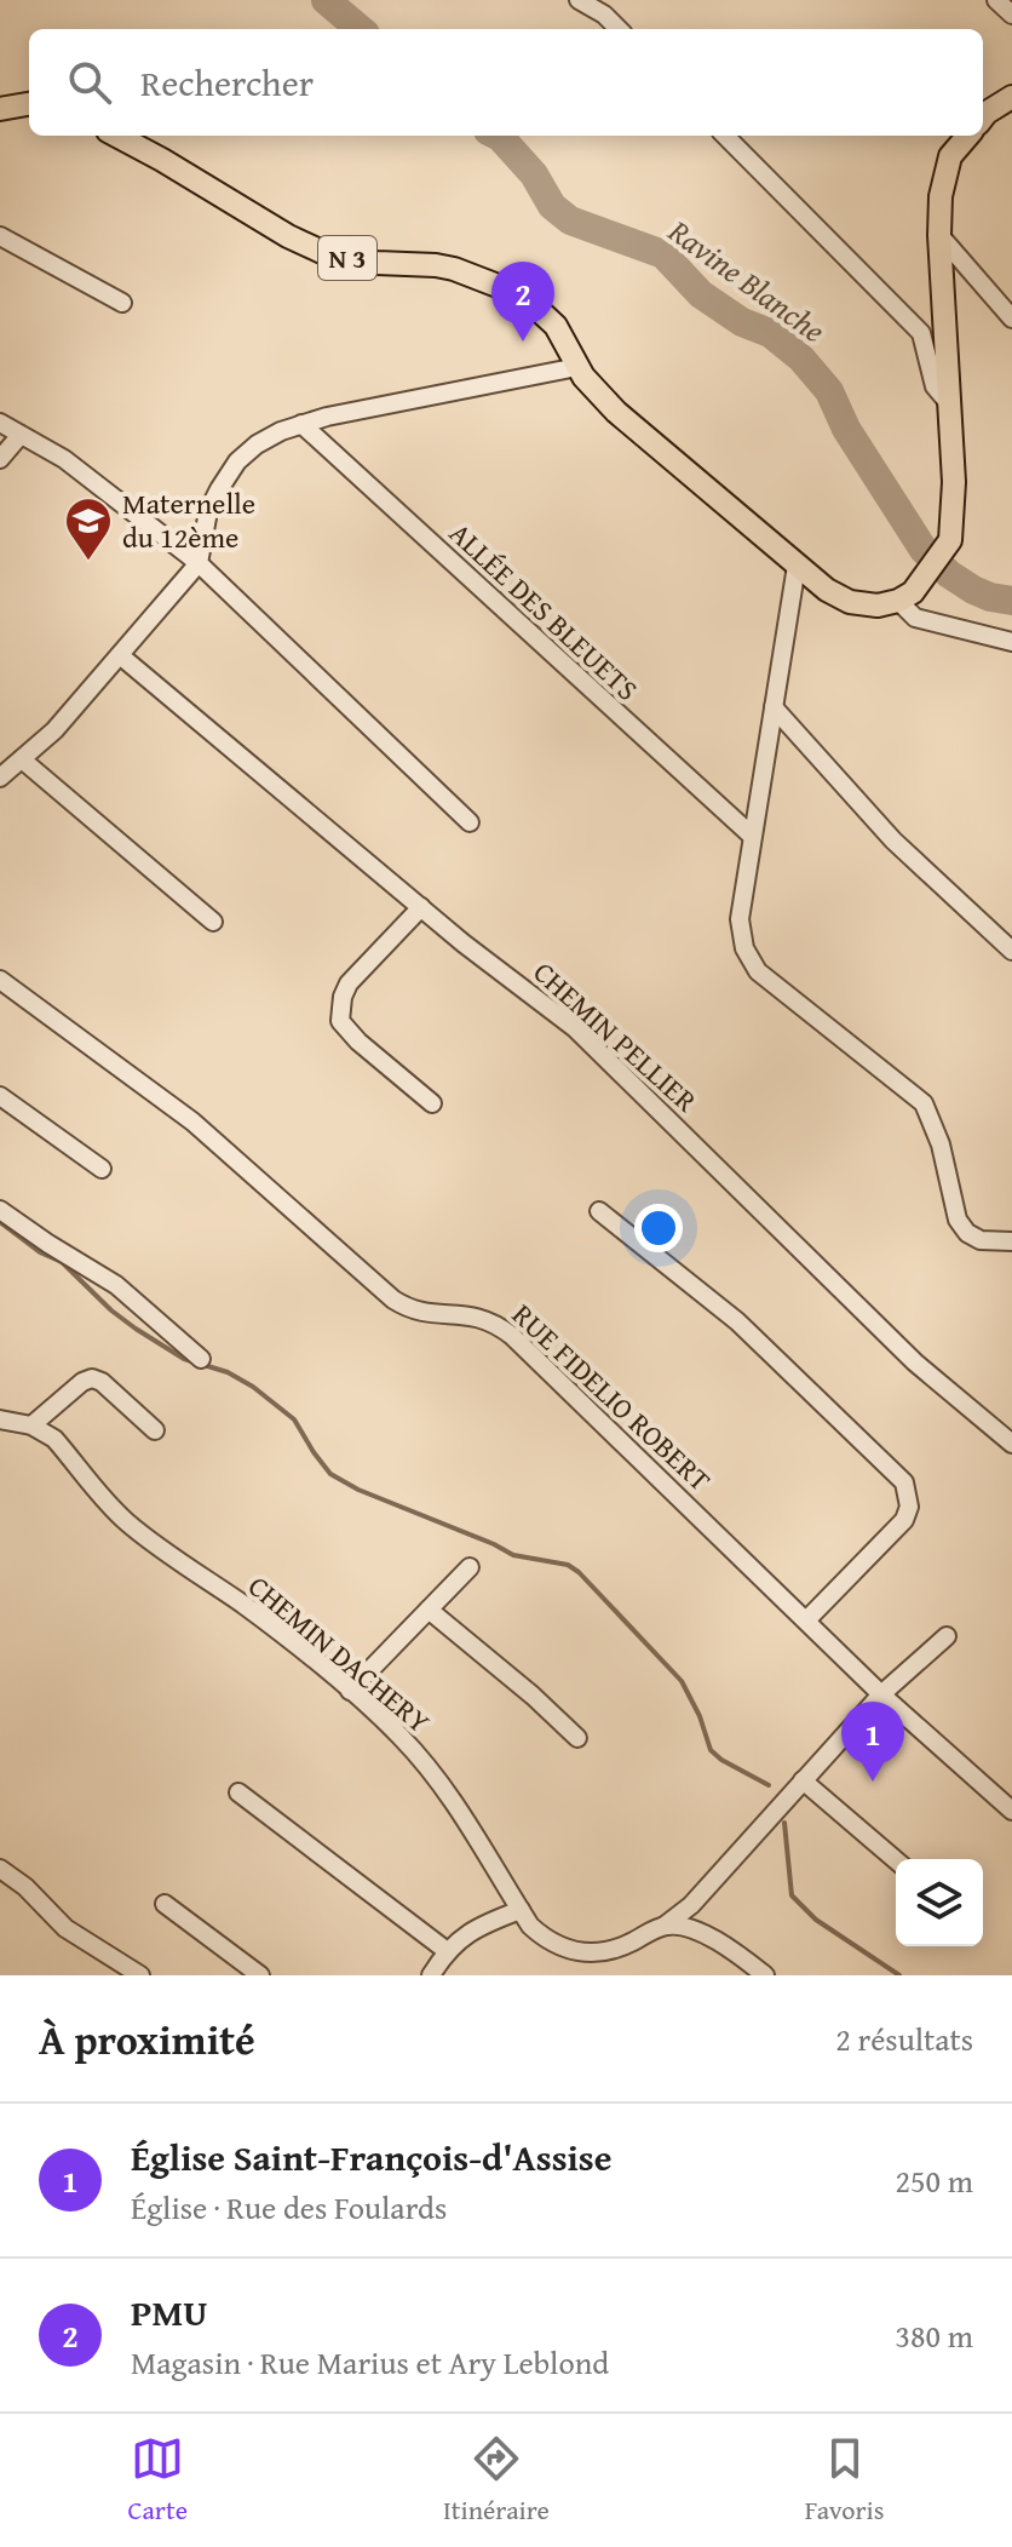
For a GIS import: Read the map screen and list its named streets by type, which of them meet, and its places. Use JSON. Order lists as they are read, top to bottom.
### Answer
{
  "streets": {
    "main road": ["N 3"],
    "street": [
      "ALLÉE DES BLEUETS",
      "CHEMIN PELLIER",
      "RUE FIDELIO ROBERT",
      "CHEMIN DACHERY"
    ]
  },
  "crossings": [
    ["RUE FIDELIO ROBERT", "CHEMIN DACHERY"]
  ],
  "water": ["Ravine Blanche"],
  "places": {
    "school or university": ["Maternelle du 12ème"]
  },
  "page": {
    "search": "Rechercher",
    "pins": ["2", "1"],
    "heading": ["À proximité", "2 résultats"],
    "list": [
      {
        "mark": "1",
        "name": "Église Saint-François-d'Assise",
        "note": "Église · Rue des Foulards",
        "value": "250 m"
      },
      {
        "mark": "2",
        "name": "PMU",
        "note": "Magasin · Rue Marius et Ary Leblond",
        "value": "380 m"
      }
    ],
    "nav": ["Carte", "Itinéraire", "Favoris"]
  }
}
